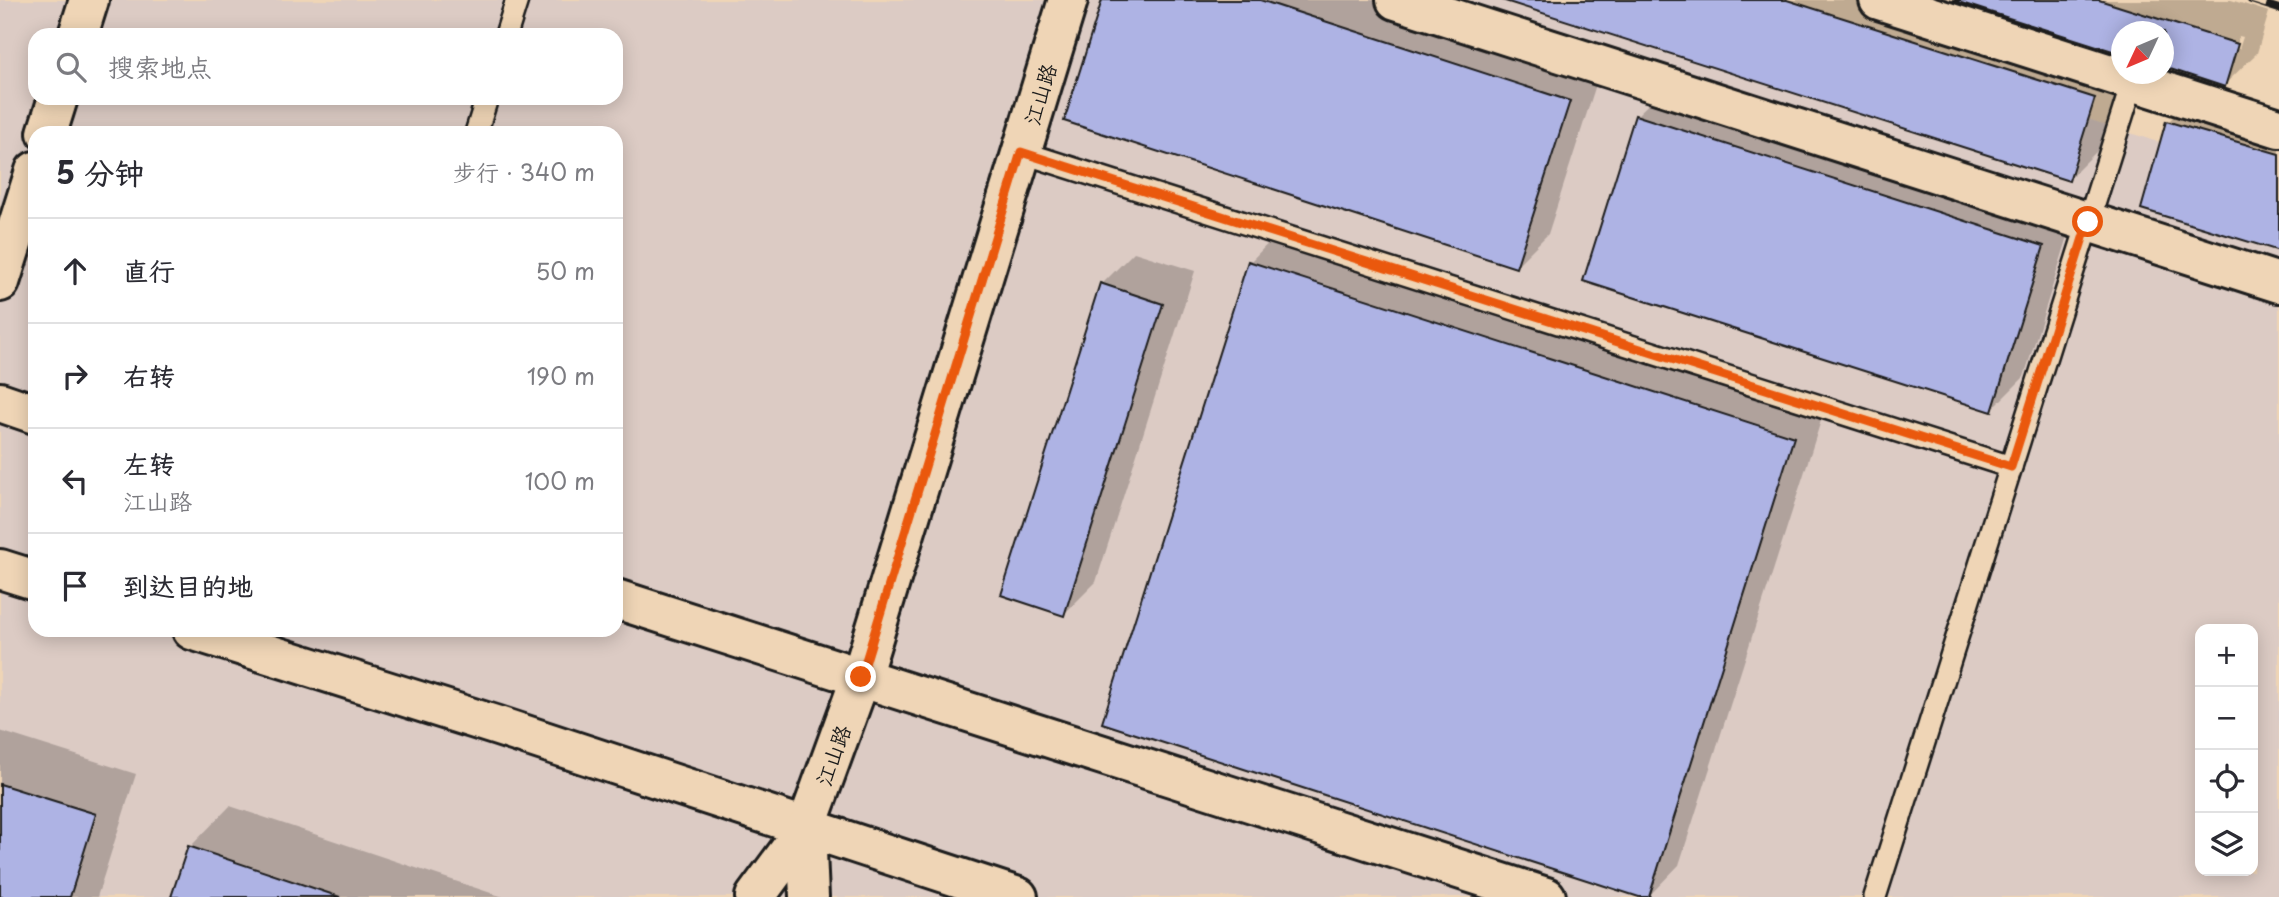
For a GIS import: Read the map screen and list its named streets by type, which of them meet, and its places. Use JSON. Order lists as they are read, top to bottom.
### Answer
{
  "streets": {
    "street": ["江山路"]
  },
  "north": "bottom left",
  "page": {
    "search": "搜索地点",
    "heading": ["5 分钟", "步行 · 340 m"],
    "list": [
      ["直行", "50 m"],
      ["右转", "190 m"],
      ["左转", "江山路", "100 m"],
      "到达目的地"
    ],
    "map_buttons": ["+", "−"]
  }
}
